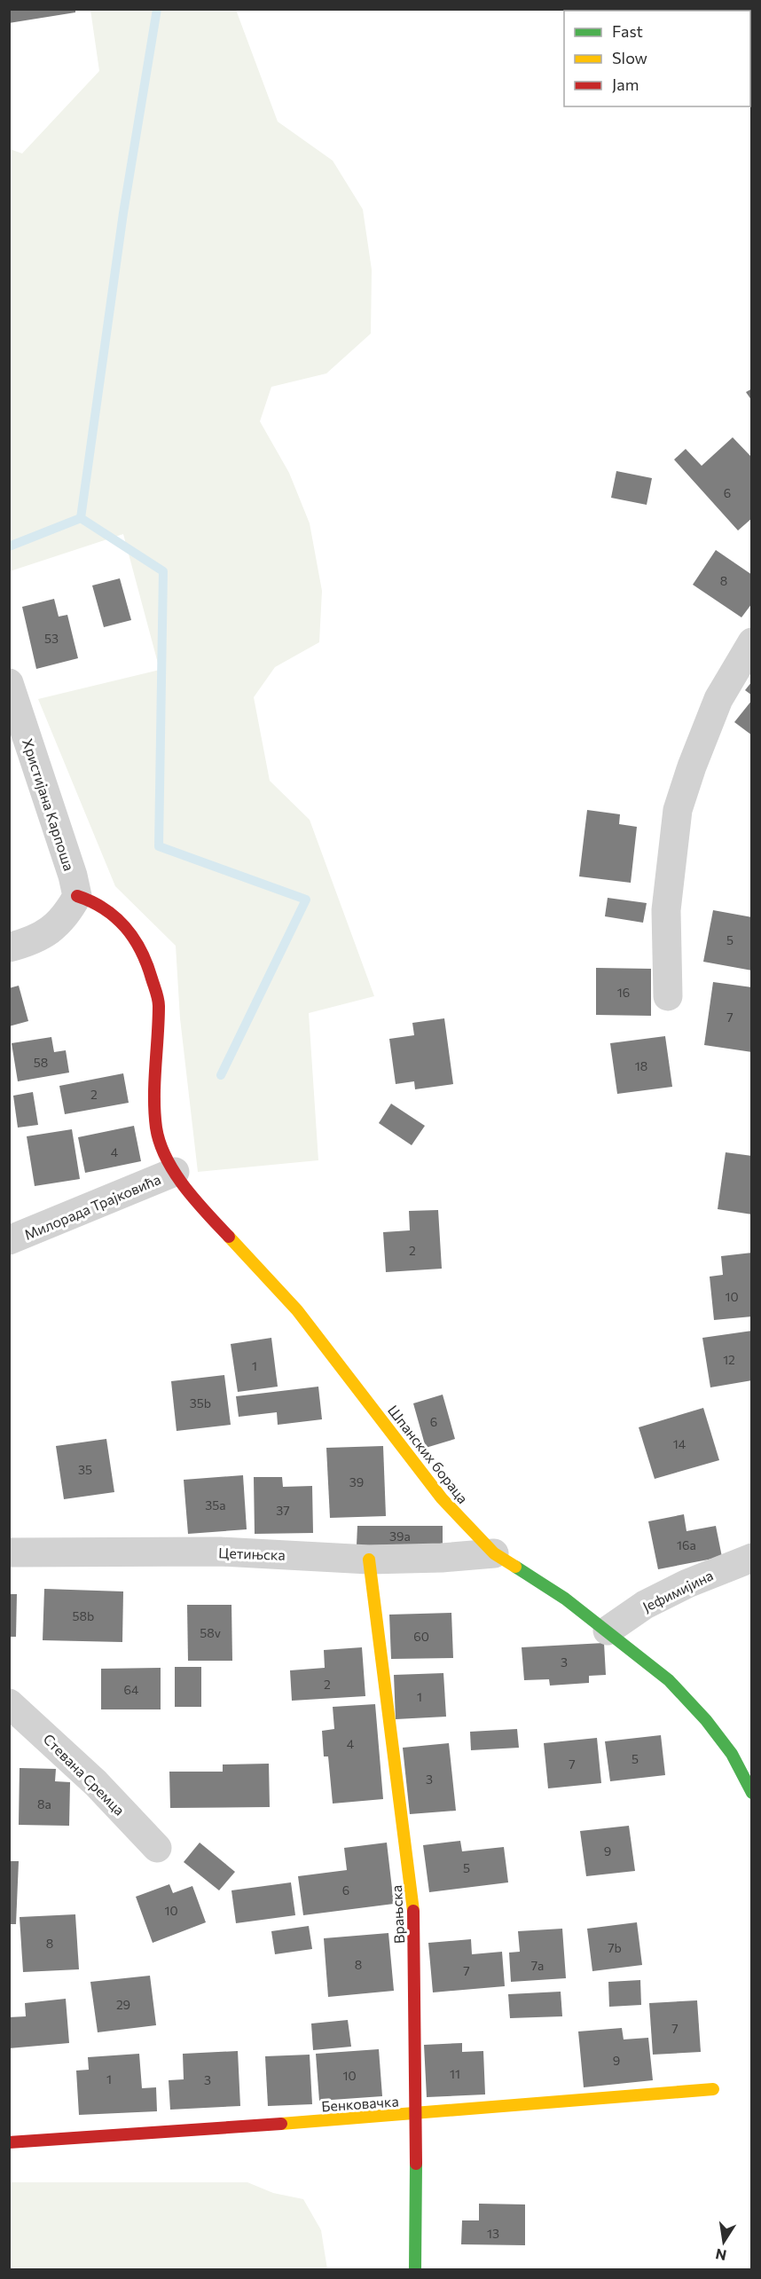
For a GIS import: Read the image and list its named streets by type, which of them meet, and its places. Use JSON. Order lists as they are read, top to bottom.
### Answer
{
  "streets": {
    "street": [
      "Христијана Карпоша",
      "Милорада Трајковића",
      "Шпанских бораца",
      "Цетињска",
      "Јефимијина",
      "Стевана Сремца",
      "Врањска",
      "Бенковачка"
    ]
  },
  "crossings": [
    ["Христијана Карпоша", "Шпанских бораца"],
    ["Милорада Трајковића", "Шпанских бораца"],
    ["Шпанских бораца", "Цетињска"],
    ["Шпанских бораца", "Јефимијина"],
    ["Цетињска", "Врањска"],
    ["Врањска", "Бенковачка"]
  ],
  "house_numbers": [
    "6",
    "8",
    "53",
    "5",
    "16",
    "7",
    "58",
    "18",
    "2",
    "4",
    "2",
    "10",
    "12",
    "1",
    "35b",
    "6",
    "14",
    "35",
    "39",
    "35a",
    "37",
    "39a",
    "16a",
    "58b",
    "58v",
    "60",
    "3",
    "2",
    "64",
    "1",
    "4",
    "5",
    "7",
    "3",
    "8a",
    "9",
    "5",
    "6",
    "10",
    "8",
    "7b",
    "8",
    "7a",
    "7",
    "29",
    "7",
    "9",
    "11",
    "10",
    "1",
    "3",
    "13"
  ],
  "legend": ["Fast", "Slow", "Jam"],
  "north": "bottom"
}
